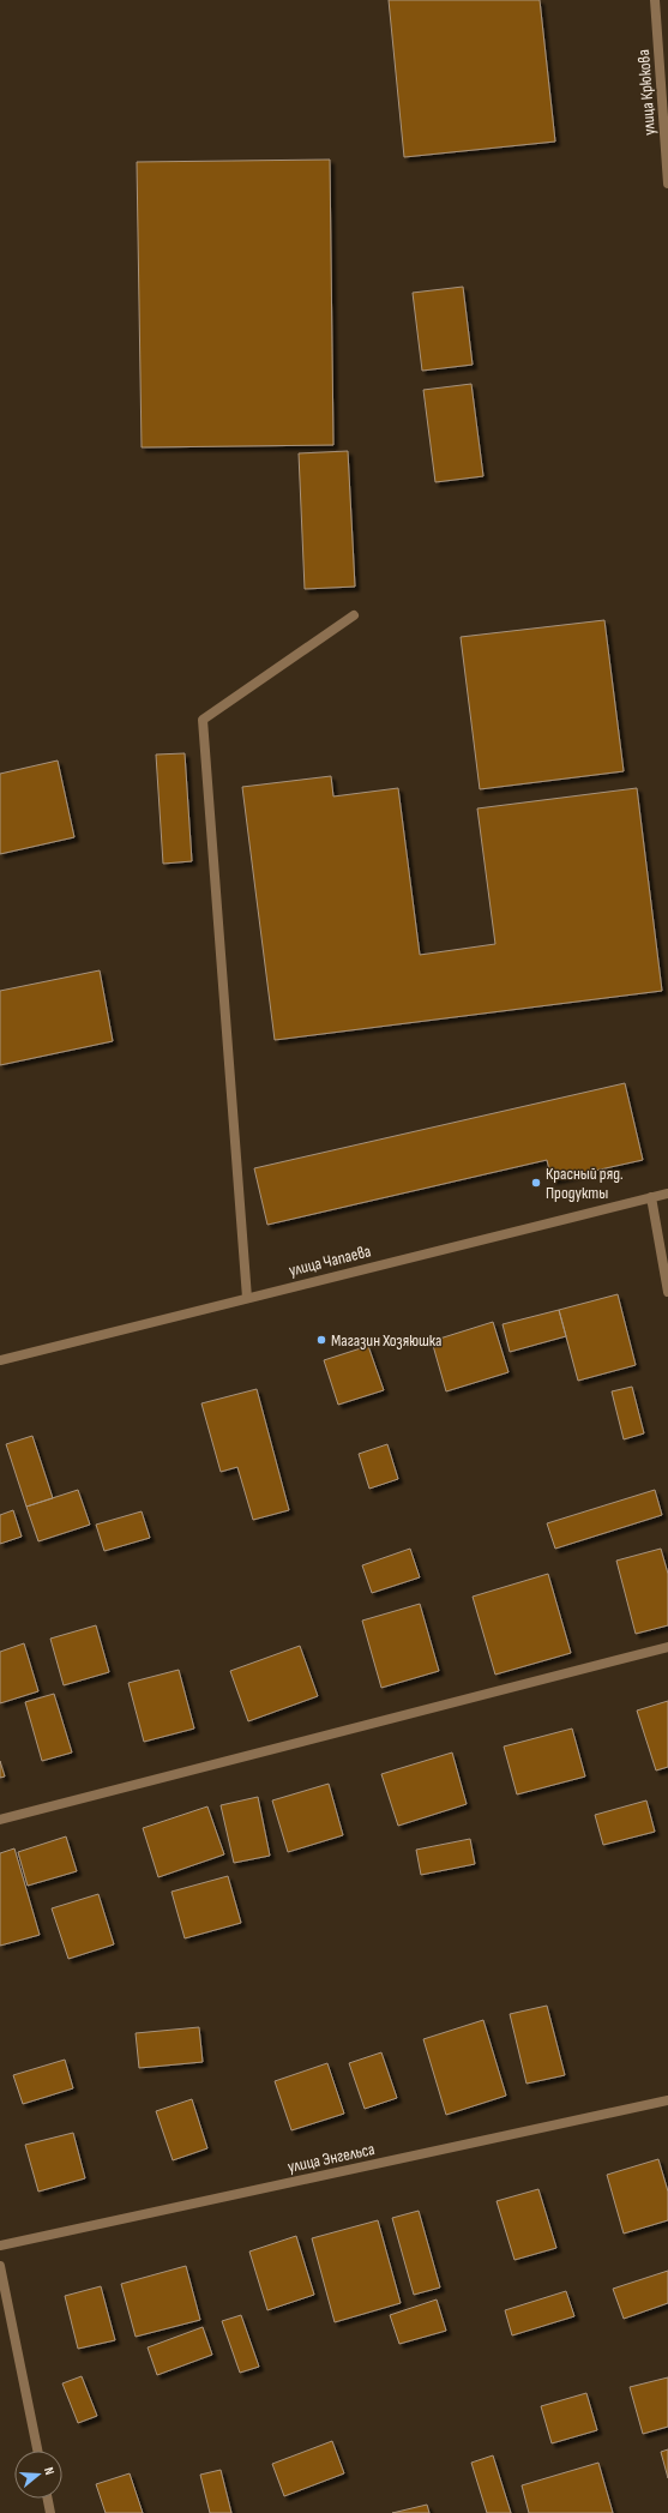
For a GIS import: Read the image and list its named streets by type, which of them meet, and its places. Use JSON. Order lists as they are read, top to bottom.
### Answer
{
  "streets": {
    "street": ["улица Крюкова", "улица Чапаева", "улица Энгельса"]
  },
  "places": ["Красный ряд. Продукты", "Магазин Хозяюшка"],
  "north": "right"
}
